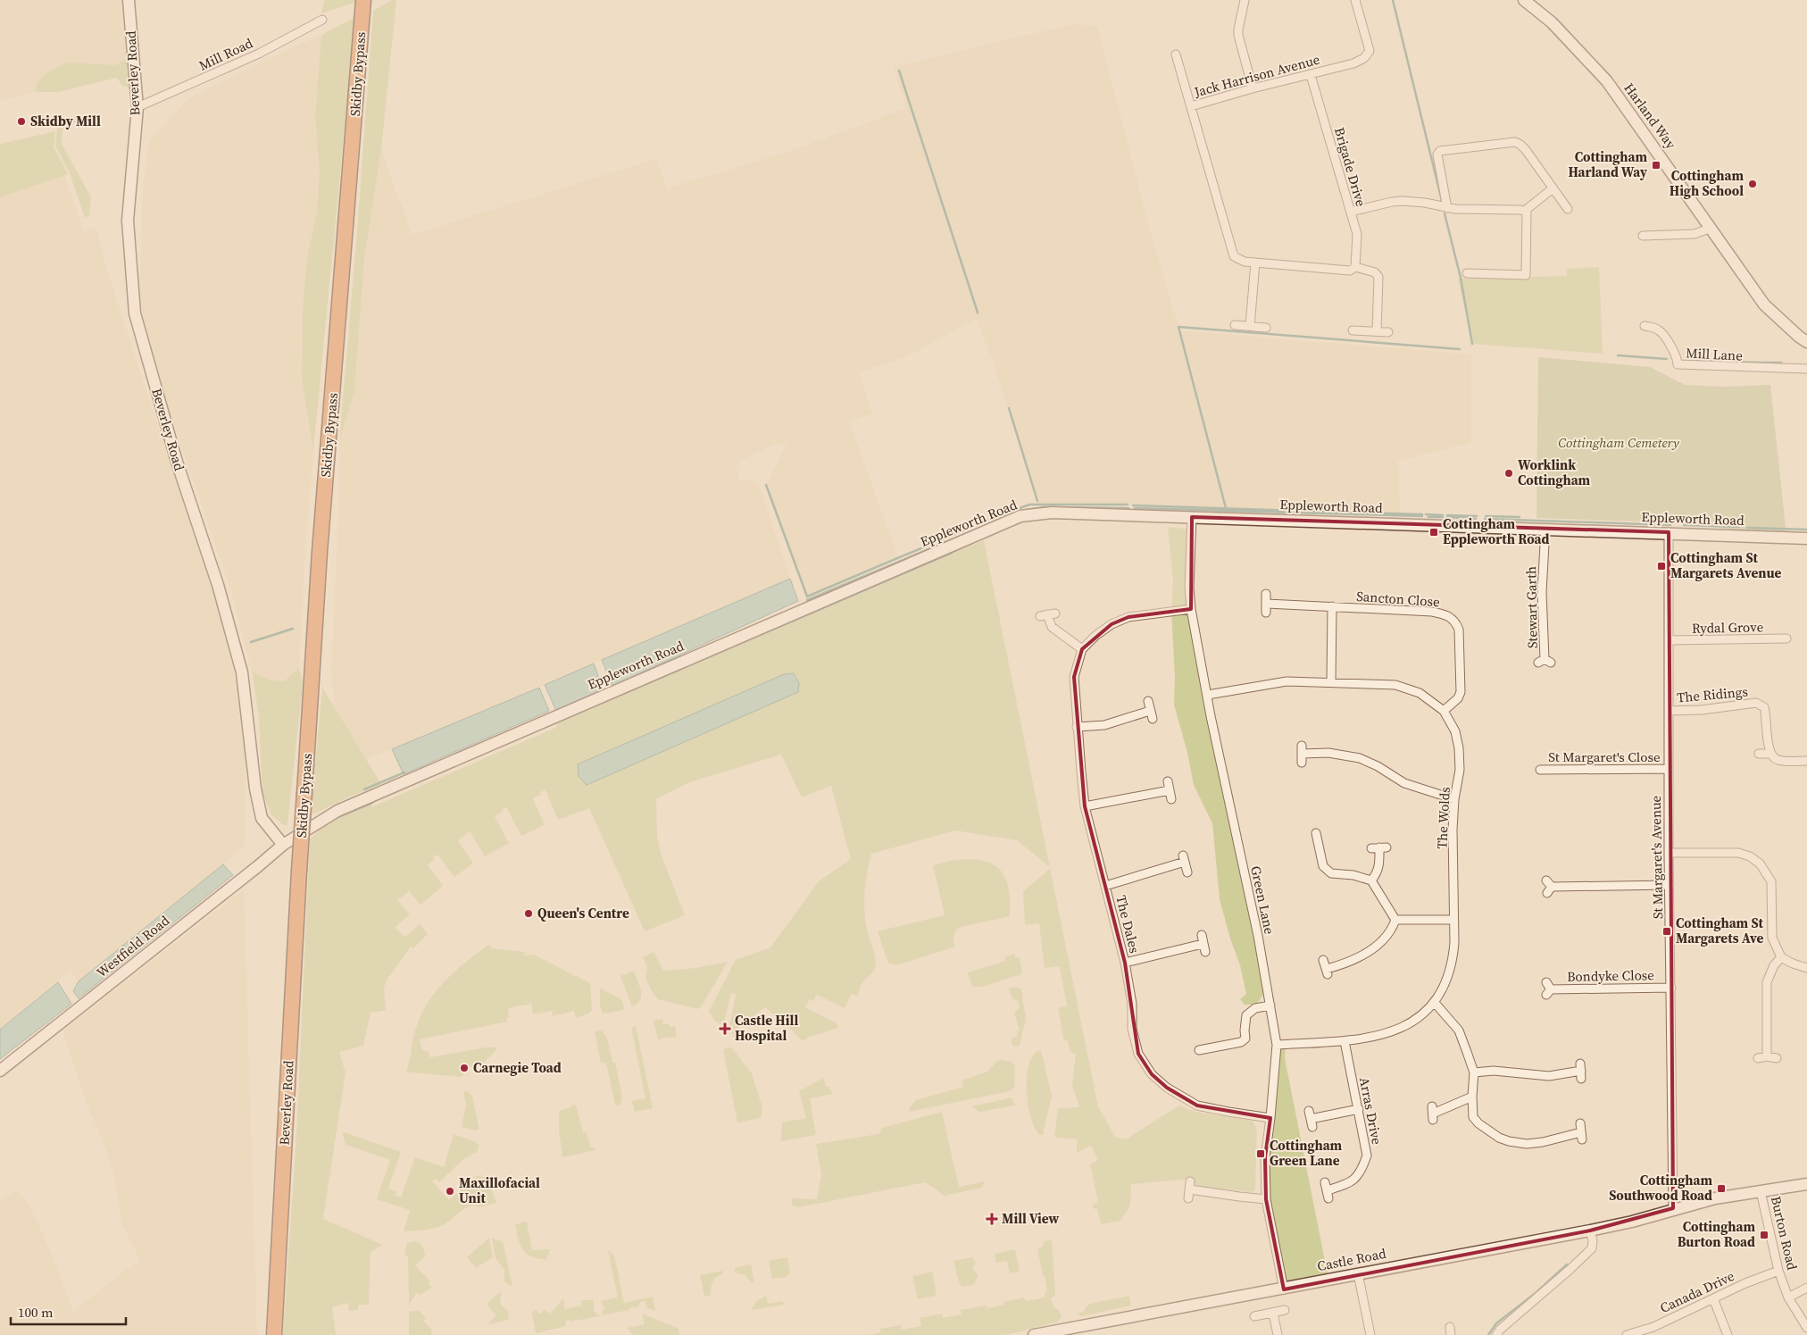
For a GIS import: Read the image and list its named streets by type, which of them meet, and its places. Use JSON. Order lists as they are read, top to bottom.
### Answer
{
  "streets": {
    "highway": ["Beverley Road", "Skidby Bypass"],
    "street": [
      "Mill Road",
      "Jack Harrison Avenue",
      "Harland Way",
      "Brigade Drive",
      "Mill Lane",
      "Eppleworth Road",
      "Sancton Close",
      "Stewart Garth",
      "Rydal Grove",
      "The Ridings",
      "St Margaret's Close",
      "The Wolds",
      "St Margaret's Avenue",
      "Green Lane",
      "The Dales",
      "Westfield Road",
      "Bondyke Close",
      "Arras Drive",
      "Burton Road",
      "Castle Road",
      "Canada Drive"
    ]
  },
  "crossings": [
    ["Mill Road", "Beverley Road"],
    ["Beverley Road", "Skidby Bypass"],
    ["Beverley Road", "Eppleworth Road"],
    ["Beverley Road", "Westfield Road"],
    ["Jack Harrison Avenue", "Brigade Drive"],
    ["Eppleworth Road", "Stewart Garth"],
    ["Eppleworth Road", "St Margaret's Avenue"],
    ["Eppleworth Road", "Green Lane"],
    ["Eppleworth Road", "Westfield Road"],
    ["Sancton Close", "The Wolds"],
    ["Rydal Grove", "St Margaret's Avenue"],
    ["The Ridings", "St Margaret's Avenue"],
    ["St Margaret's Close", "St Margaret's Avenue"],
    ["The Wolds", "Green Lane"],
    ["The Wolds", "Arras Drive"],
    ["St Margaret's Avenue", "Bondyke Close"],
    ["St Margaret's Avenue", "Castle Road"],
    ["Green Lane", "The Dales"],
    ["Green Lane", "Castle Road"],
    ["Burton Road", "Castle Road"],
    ["Burton Road", "Canada Drive"]
  ],
  "parks": ["Cottingham Cemetery"],
  "places": {
    "other": [
      "Skidby Mill",
      "Cottingham High School",
      "Worklink Cottingham",
      "Queen's Centre",
      "Carnegie Toad",
      "Maxillofacial Unit"
    ],
    "transit": [
      "Cottingham Harland Way",
      "Cottingham Eppleworth Road",
      "Cottingham St Margarets Avenue",
      "Cottingham St Margarets Ave",
      "Cottingham Green Lane",
      "Cottingham Southwood Road",
      "Cottingham Burton Road"
    ],
    "health": ["Castle Hill Hospital", "Mill View"]
  },
  "scale_bar": "100 m"
}
